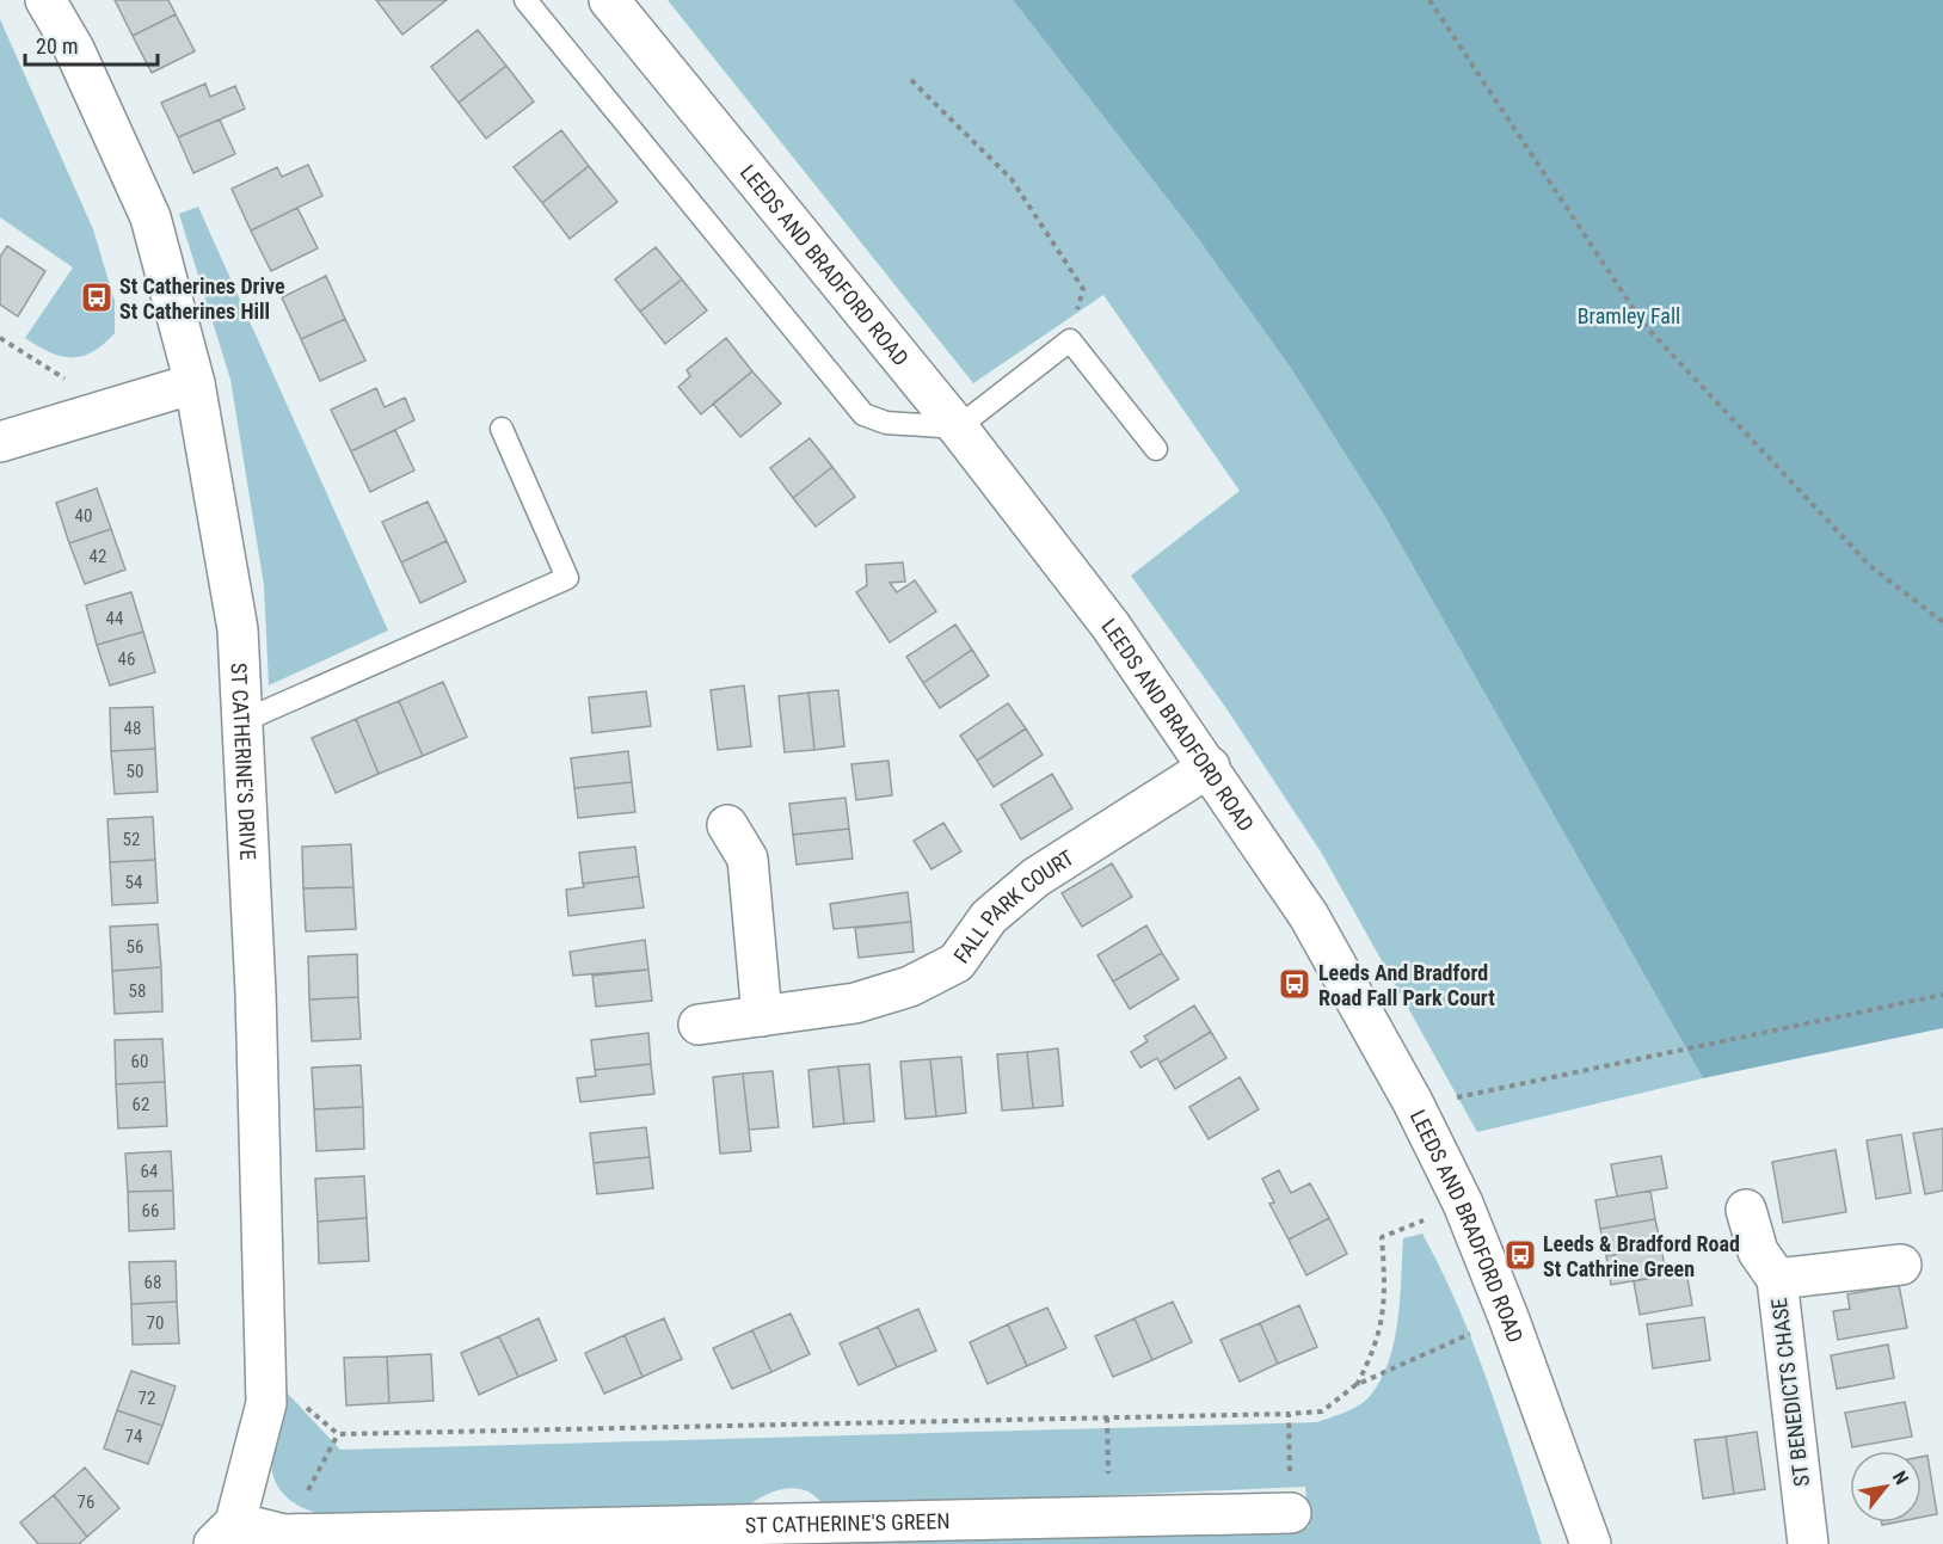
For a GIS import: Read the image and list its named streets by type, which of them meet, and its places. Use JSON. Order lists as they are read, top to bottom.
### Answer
{
  "streets": {
    "street": [
      "LEEDS AND BRADFORD ROAD",
      "ST CATHERINE'S DRIVE",
      "FALL PARK COURT",
      "ST BENEDICTS CHASE",
      "ST CATHERINE'S GREEN"
    ]
  },
  "crossings": [
    ["LEEDS AND BRADFORD ROAD", "FALL PARK COURT"],
    ["ST CATHERINE'S DRIVE", "ST CATHERINE'S GREEN"]
  ],
  "parks": ["Bramley Fall"],
  "places": {
    "bus stop": ["St Catherines Drive St Catherines Hill", "Leeds And Bradford Road Fall Park Court", "Leeds & Bradford Road St Cathrine Green"]
  },
  "house_numbers": [
    "40",
    "42",
    "44",
    "46",
    "48",
    "50",
    "52",
    "54",
    "56",
    "58",
    "60",
    "62",
    "64",
    "66",
    "68",
    "70",
    "72",
    "74",
    "76"
  ],
  "scale_bar": "20 m",
  "north": "top right"
}
